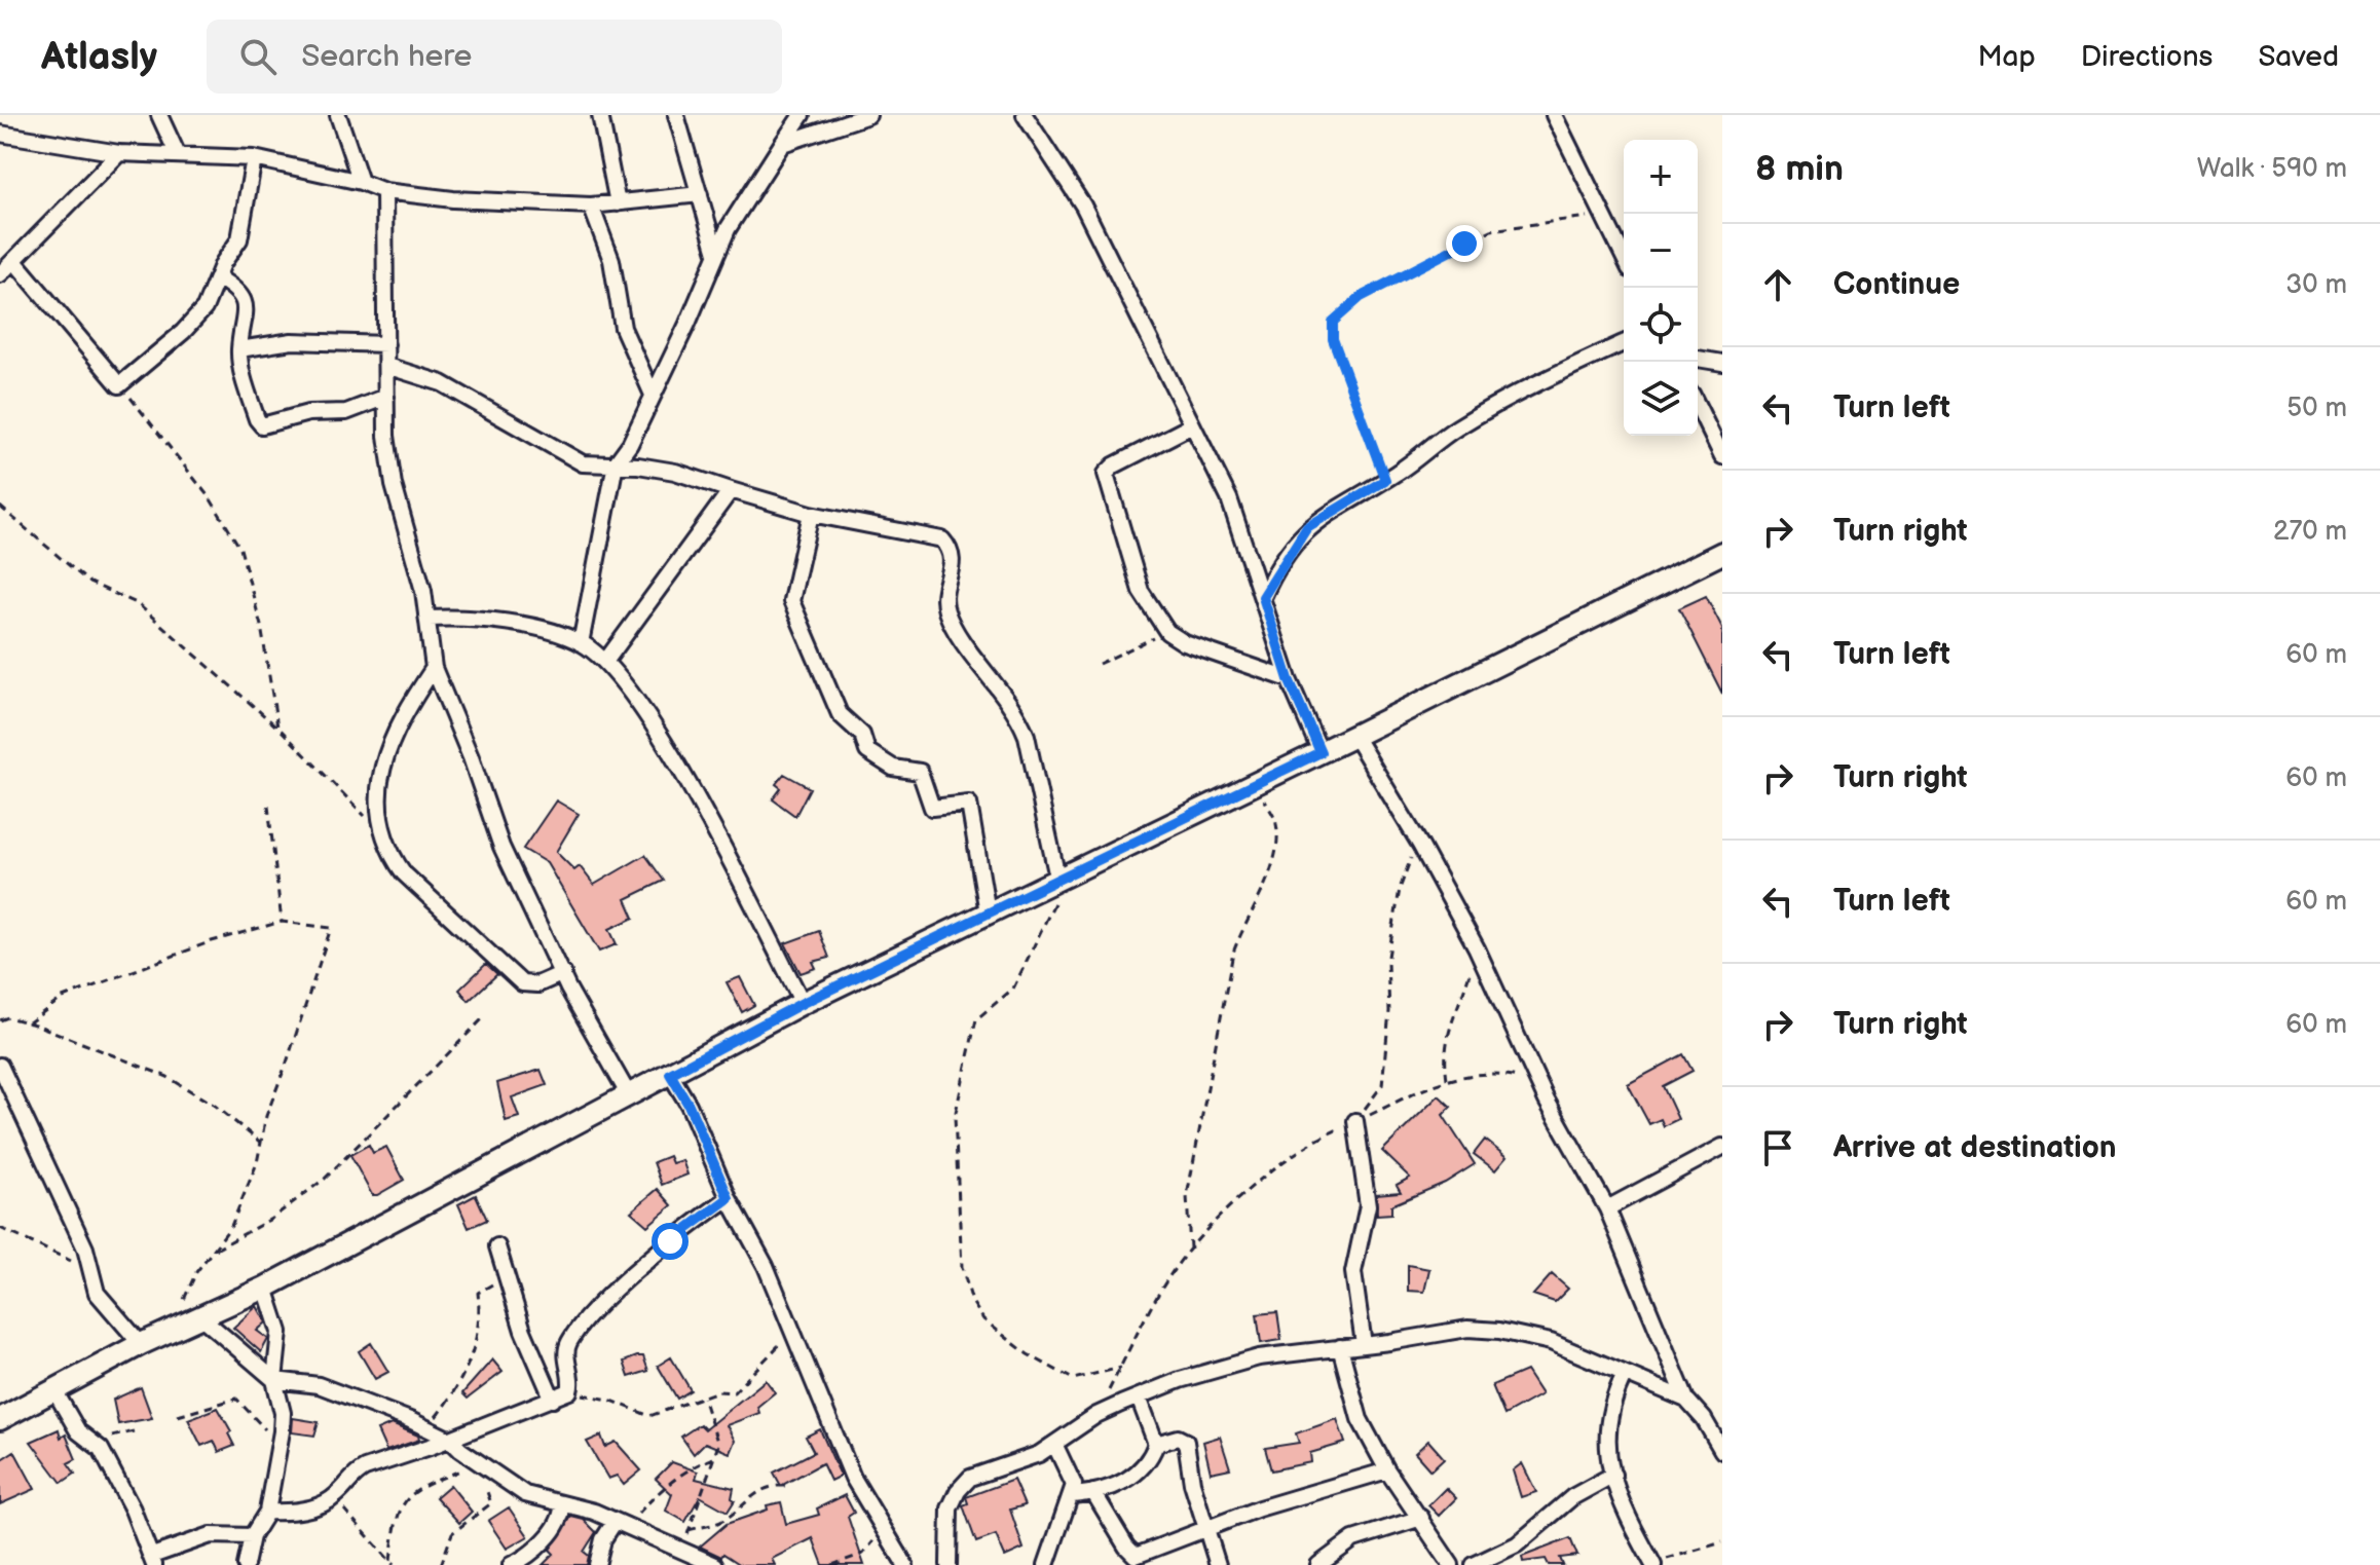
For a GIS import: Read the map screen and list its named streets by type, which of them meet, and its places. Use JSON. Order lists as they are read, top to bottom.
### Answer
{
  "page": {
    "header": "Atlasly",
    "search": "Search here",
    "nav": ["Map", "Directions", "Saved"],
    "heading": ["8 min", "Walk · 590 m"],
    "map_buttons": ["+", "−"],
    "list": [
      ["Continue", "30 m"],
      ["Turn left", "50 m"],
      ["Turn right", "270 m"],
      ["Turn left", "60 m"],
      ["Turn right", "60 m"],
      ["Turn left", "60 m"],
      ["Turn right", "60 m"],
      "Arrive at destination"
    ]
  }
}
